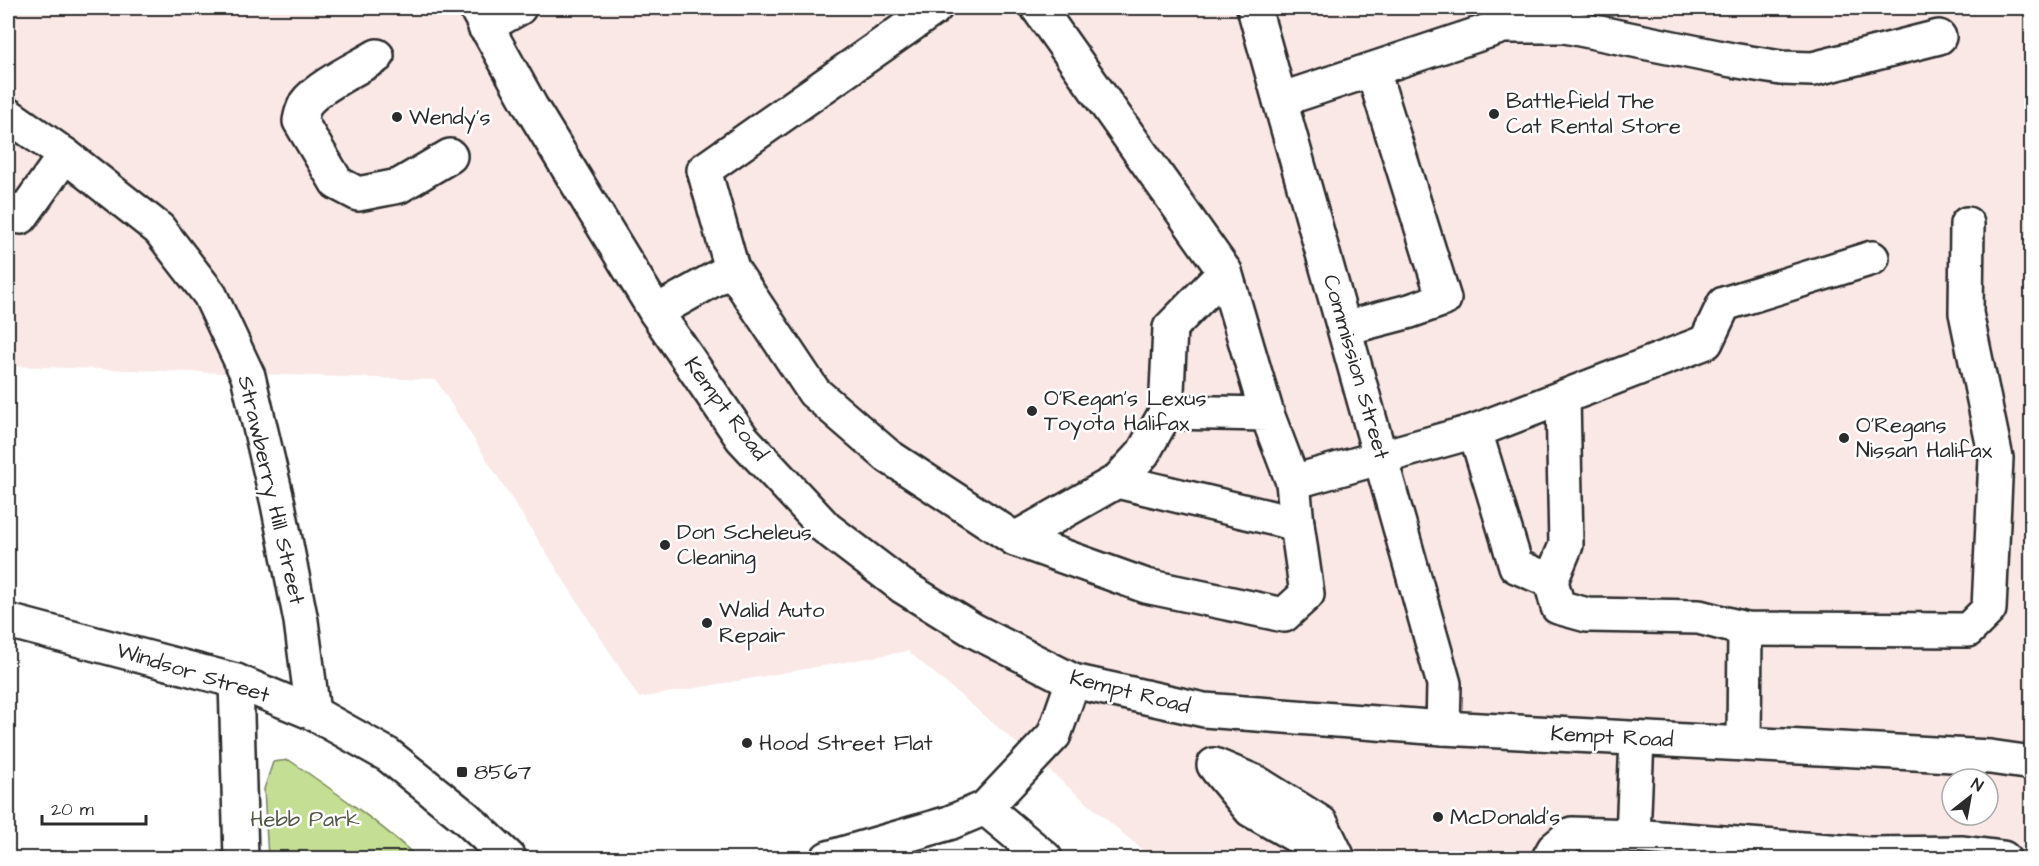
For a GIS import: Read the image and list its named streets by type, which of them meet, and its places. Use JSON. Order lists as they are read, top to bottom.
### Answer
{
  "streets": {
    "street": [
      "Commission Street",
      "Kempt Road",
      "Strawberry Hill Street",
      "Windsor Street"
    ]
  },
  "crossings": [
    ["Commission Street", "Kempt Road"],
    ["Strawberry Hill Street", "Windsor Street"]
  ],
  "parks": ["Hebb Park"],
  "places": {
    "other": [
      "Battlefield The Cat Rental Store",
      "Wendy's",
      "O'Regan's Lexus Toyota Halifax",
      "O'Regans Nissan Halifax",
      "Don Scheleus Cleaning",
      "Walid Auto Repair",
      "Hood Street Flat",
      "McDonald's"
    ],
    "transit": ["8567"]
  },
  "scale_bar": "20 m",
  "north": "top right"
}
